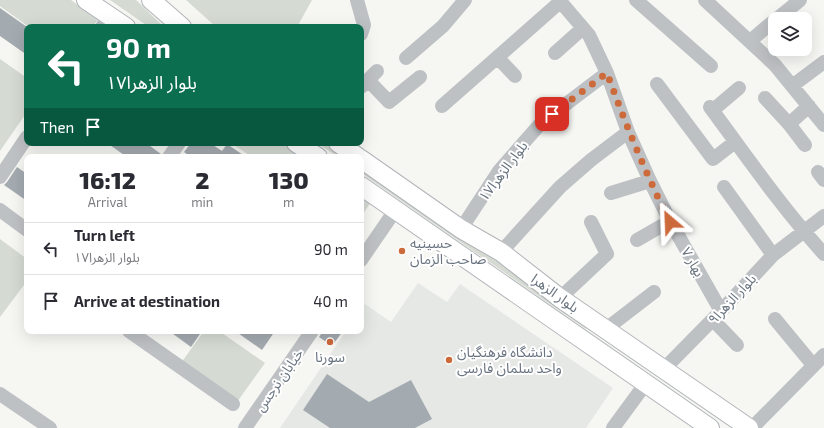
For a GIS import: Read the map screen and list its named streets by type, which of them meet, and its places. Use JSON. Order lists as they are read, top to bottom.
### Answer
{
  "streets": {
    "main road": ["بلوار الزهرا"],
    "street": [
      "بلوار الزهرا۱۷",
      "بهار ۷",
      "بلوار الزهرا۹",
      "خیابان نرجس"
    ]
  },
  "crossings": [
    ["بلوار الزهرا۱۷", "بهار ۷"],
    ["بلوار الزهرا۱۷", "بلوار الزهرا"],
    ["بهار ۷", "بلوار الزهرا۹"],
    ["بلوار الزهرا", "بلوار الزهرا۹"]
  ],
  "places": ["حسینیه صاحب الزمان", "سورنا", "دانشگاه فرهنگیان واحد سلمان فارسی"],
  "page": {
    "turn": ["90 m", "بلوار الزهرا۱۷"],
    "then": "Then",
    "eta": [
      "16:12",
      "Arrival",
      "2",
      "min",
      "130",
      "m"
    ],
    "list": [
      {
        "name": "Turn left",
        "note": "بلوار الزهرا۱۷",
        "value": "90 m"
      },
      {
        "name": "Arrive at destination",
        "value": "40 m"
      }
    ]
  }
}
